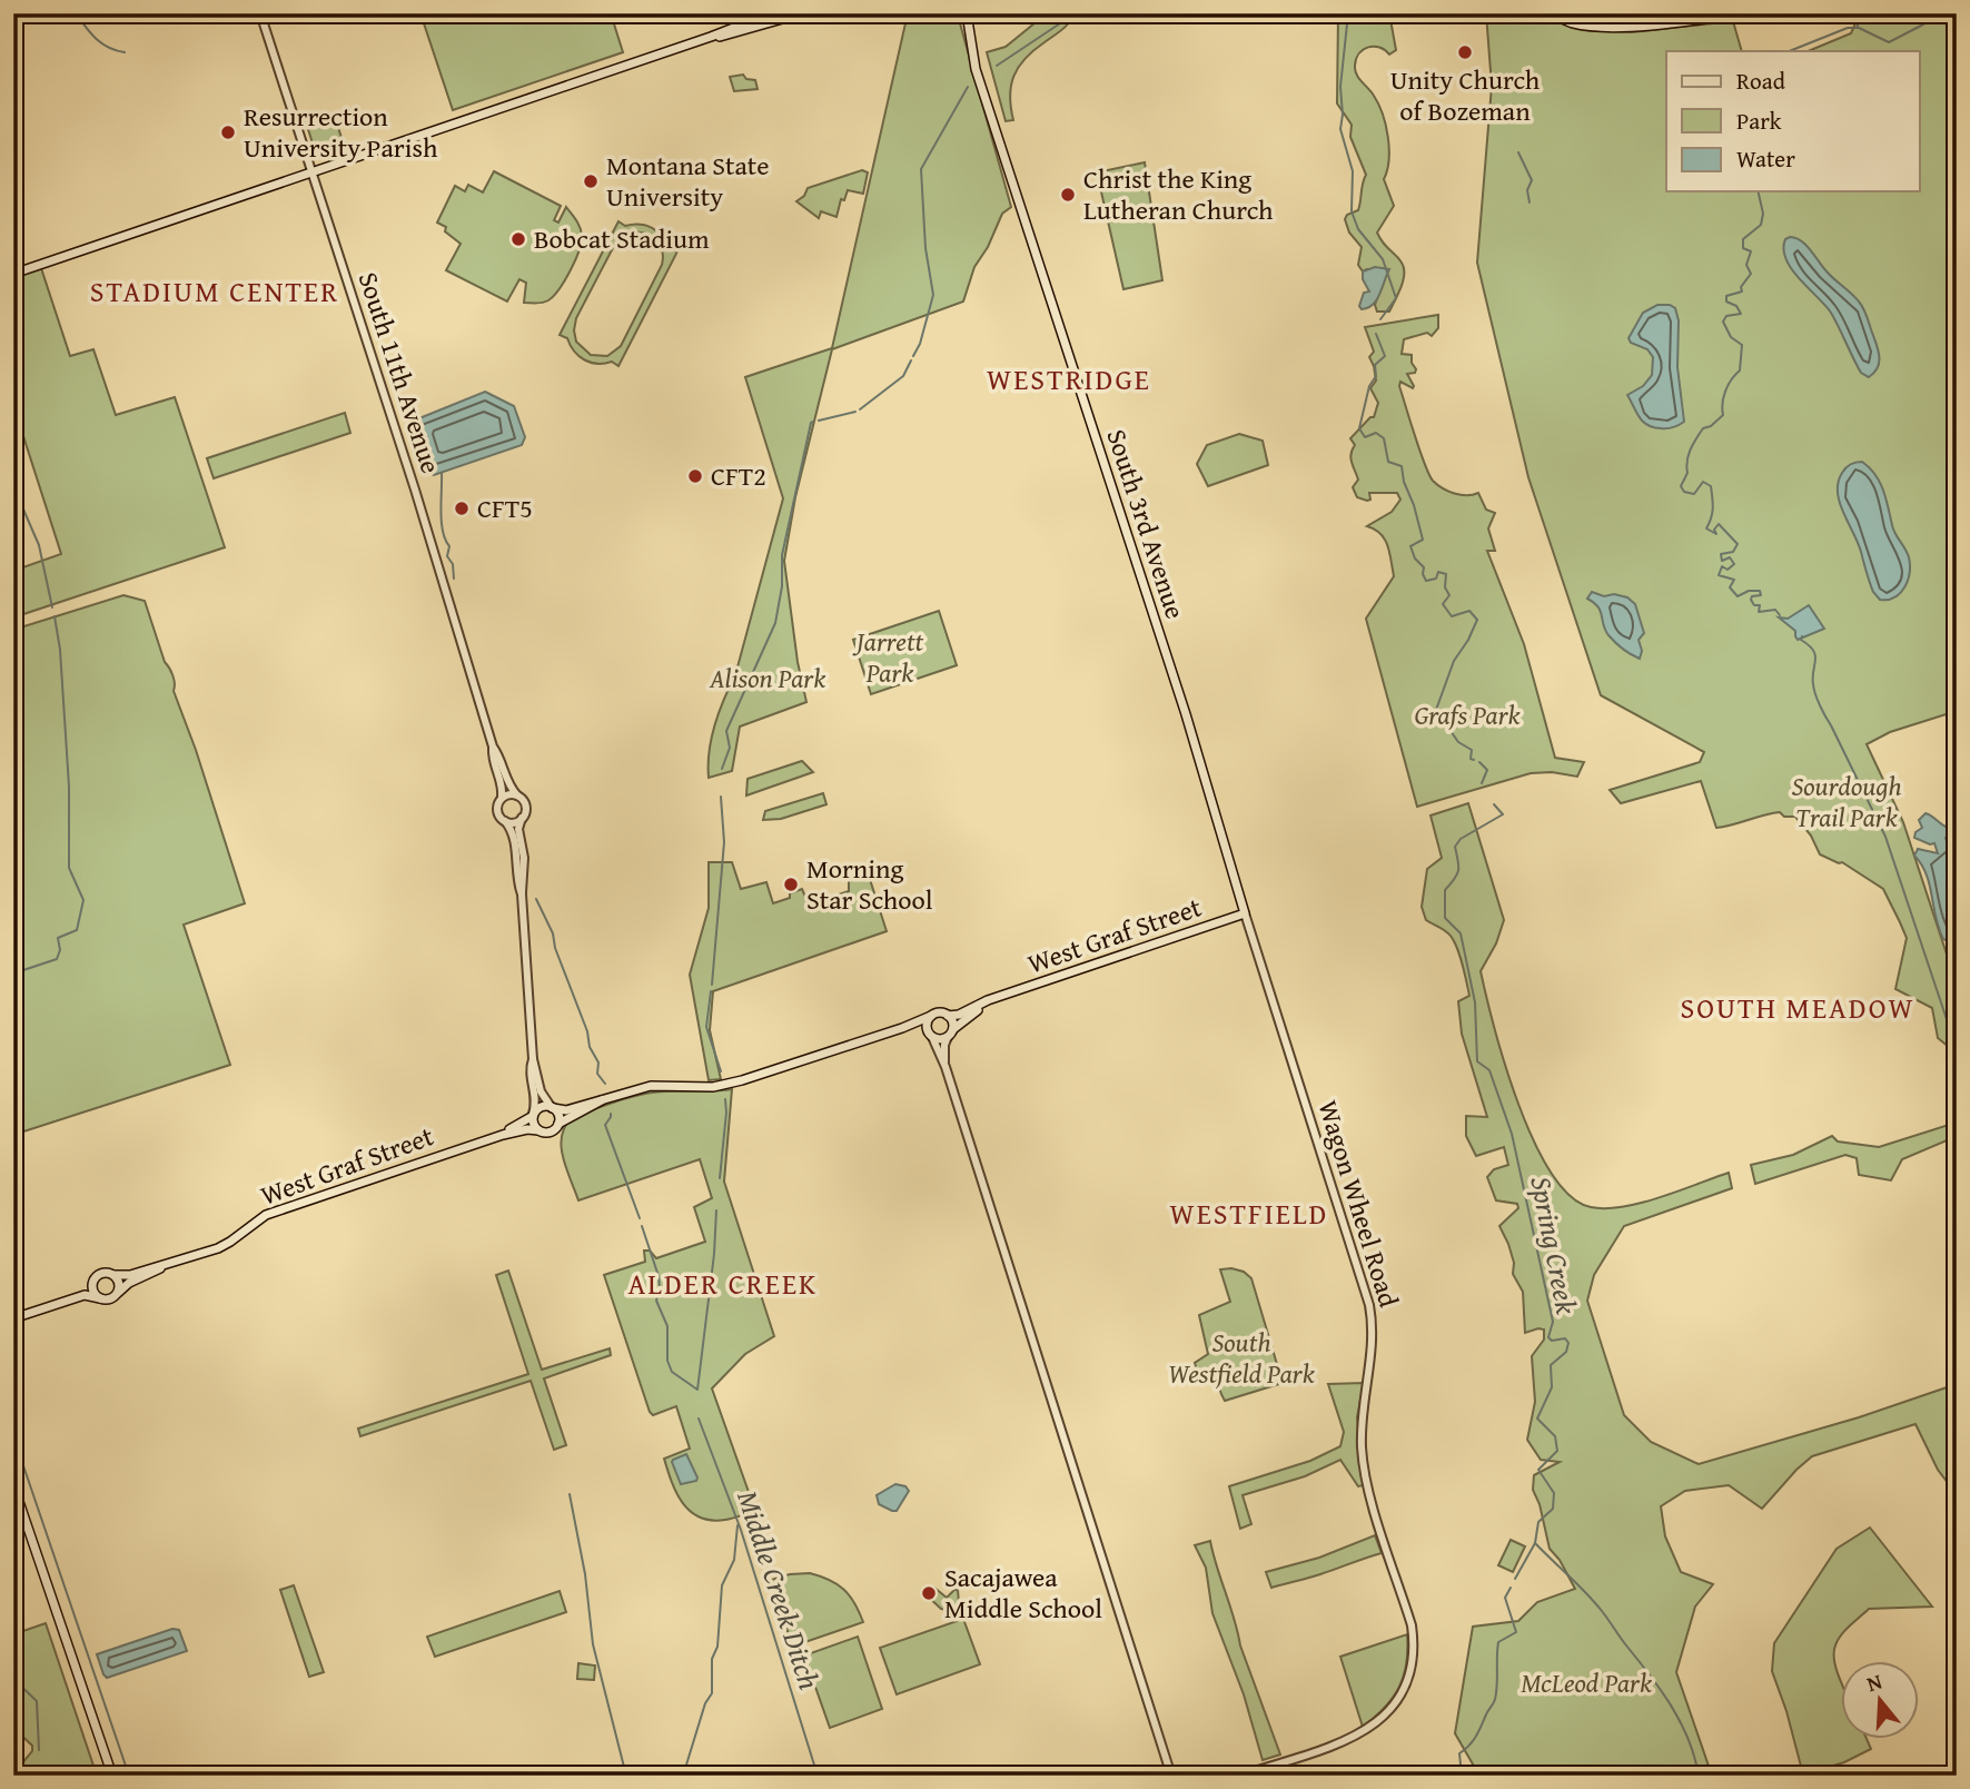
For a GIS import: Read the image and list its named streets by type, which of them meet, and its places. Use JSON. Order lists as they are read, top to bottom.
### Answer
{
  "streets": {
    "main road": ["South 3rd Avenue", "West Graf Street"],
    "street": ["South 11th Avenue", "Wagon Wheel Road"]
  },
  "crossings": [
    ["South 3rd Avenue", "West Graf Street"],
    ["South 3rd Avenue", "Wagon Wheel Road"],
    ["West Graf Street", "Wagon Wheel Road"]
  ],
  "districts": [
    "STADIUM CENTER",
    "WESTRIDGE",
    "SOUTH MEADOW",
    "WESTFIELD",
    "ALDER CREEK"
  ],
  "water": ["Spring Creek", "Middle Creek Ditch"],
  "parks": [
    "Jarrett Park",
    "Alison Park",
    "Grafs Park",
    "Sourdough Trail Park",
    "South Westfield Park",
    "McLeod Park"
  ],
  "places": [
    "Unity Church of Bozeman",
    "Resurrection University Parish",
    "Montana State University",
    "Christ the King Lutheran Church",
    "Bobcat Stadium",
    "CFT2",
    "CFT5",
    "Morning Star School",
    "Sacajawea Middle School"
  ],
  "legend": ["Road", "Park", "Water"],
  "north": "top"
}
